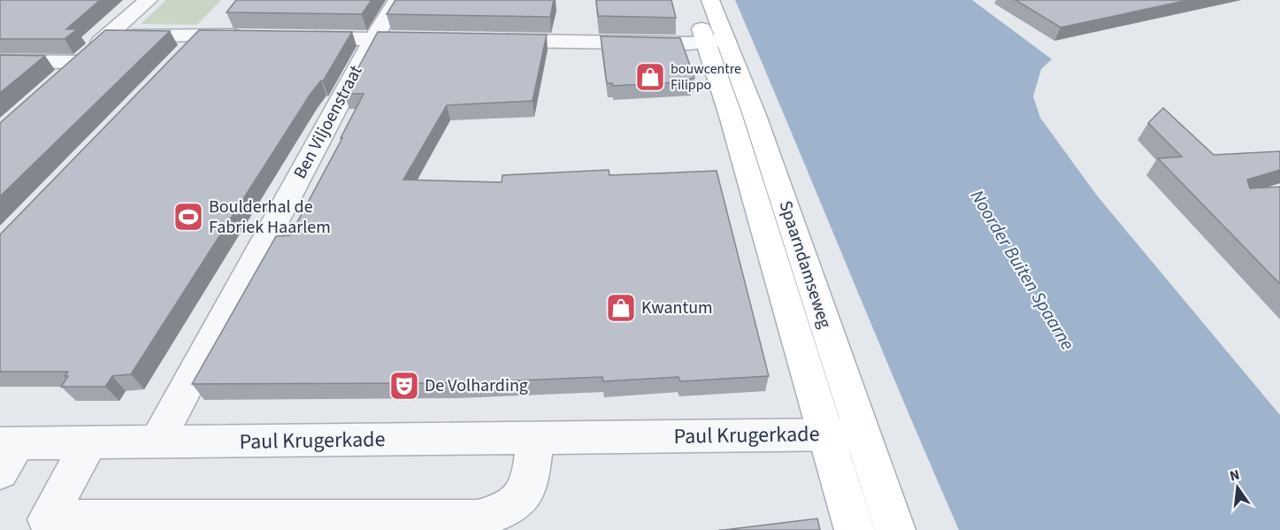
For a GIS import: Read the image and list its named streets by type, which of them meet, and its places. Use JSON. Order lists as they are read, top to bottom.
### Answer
{
  "streets": {
    "main road": ["Spaarndamseweg"],
    "street": ["Ben Viljoenstraat", "Paul Krugerkade"]
  },
  "crossings": [
    ["Ben Viljoenstraat", "Paul Krugerkade"],
    ["Spaarndamseweg", "Paul Krugerkade"]
  ],
  "water": ["Noorder Buiten Spaarne"],
  "places": {
    "shop": ["bouwcentre Filippo", "Kwantum"],
    "sports": ["Boulderhal de Fabriek Haarlem"],
    "theatre": ["De Volharding"]
  },
  "north": "top"
}
